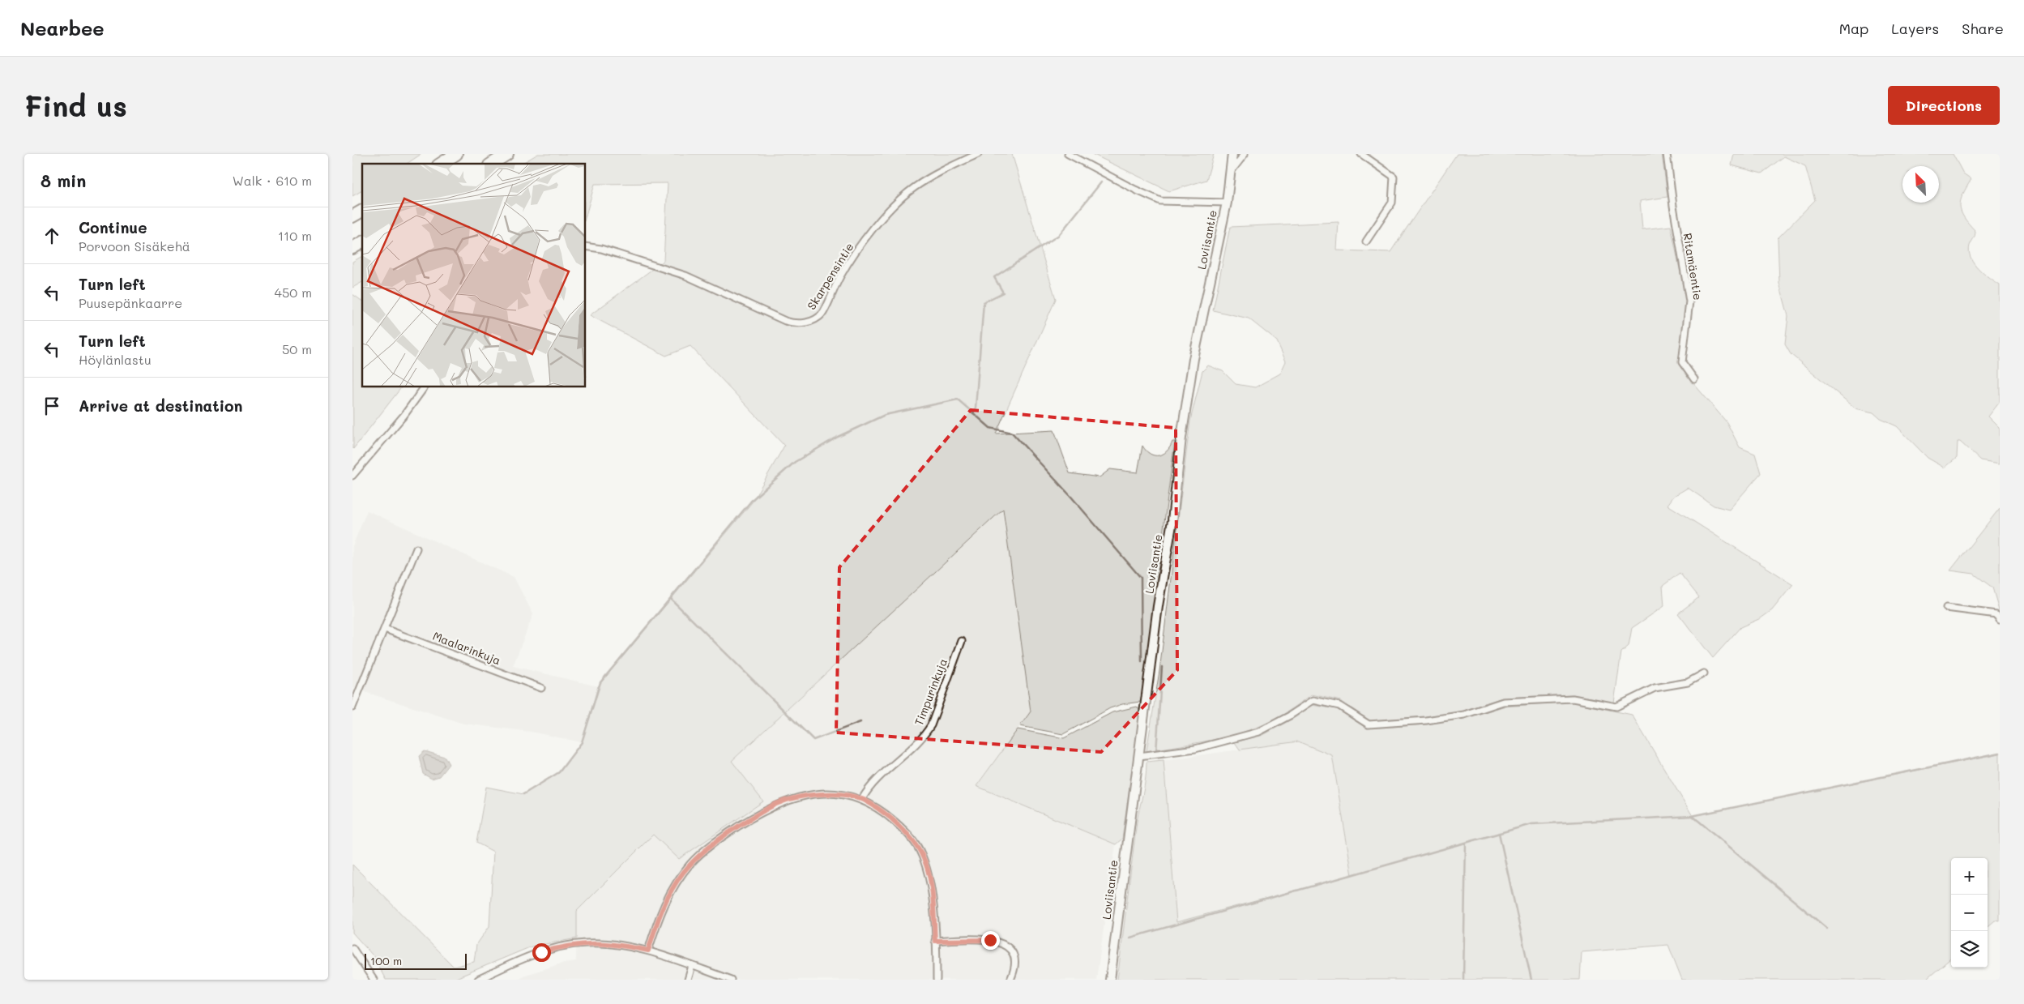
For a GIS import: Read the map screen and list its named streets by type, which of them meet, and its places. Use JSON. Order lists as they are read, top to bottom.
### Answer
{
  "streets": {
    "main road": ["Loviisantie"],
    "street": [
      "Ritamäentie",
      "Skarpensintie",
      "Maalarinkuja",
      "Timpurinkuja"
    ]
  },
  "scale_bar": "100 m",
  "north": "top left",
  "page": {
    "header": "Nearbee",
    "nav": ["Map", "Layers", "Share"],
    "buttons": "Directions",
    "title": "Find us",
    "heading": ["8 min", "Walk · 610 m"],
    "list": [
      ["Continue", "Porvoon Sisäkehä", "110 m"],
      ["Turn left", "Puusepänkaarre", "450 m"],
      ["Turn left", "Höylänlastu", "50 m"],
      "Arrive at destination"
    ],
    "map_buttons": ["+", "−"],
    "scale": "100 m"
  }
}
